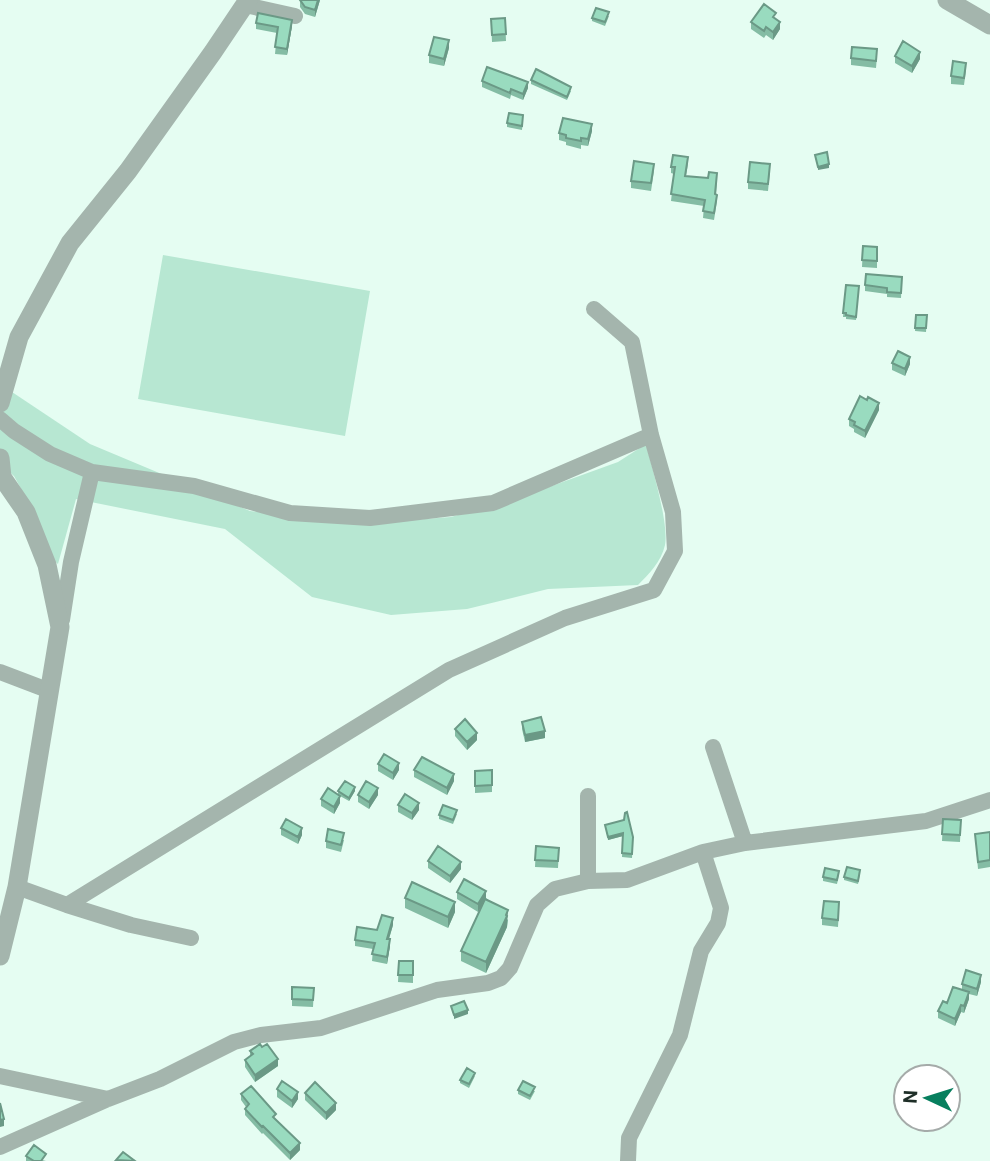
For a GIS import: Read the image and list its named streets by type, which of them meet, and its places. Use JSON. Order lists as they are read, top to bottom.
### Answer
{
  "north": "left"
}
